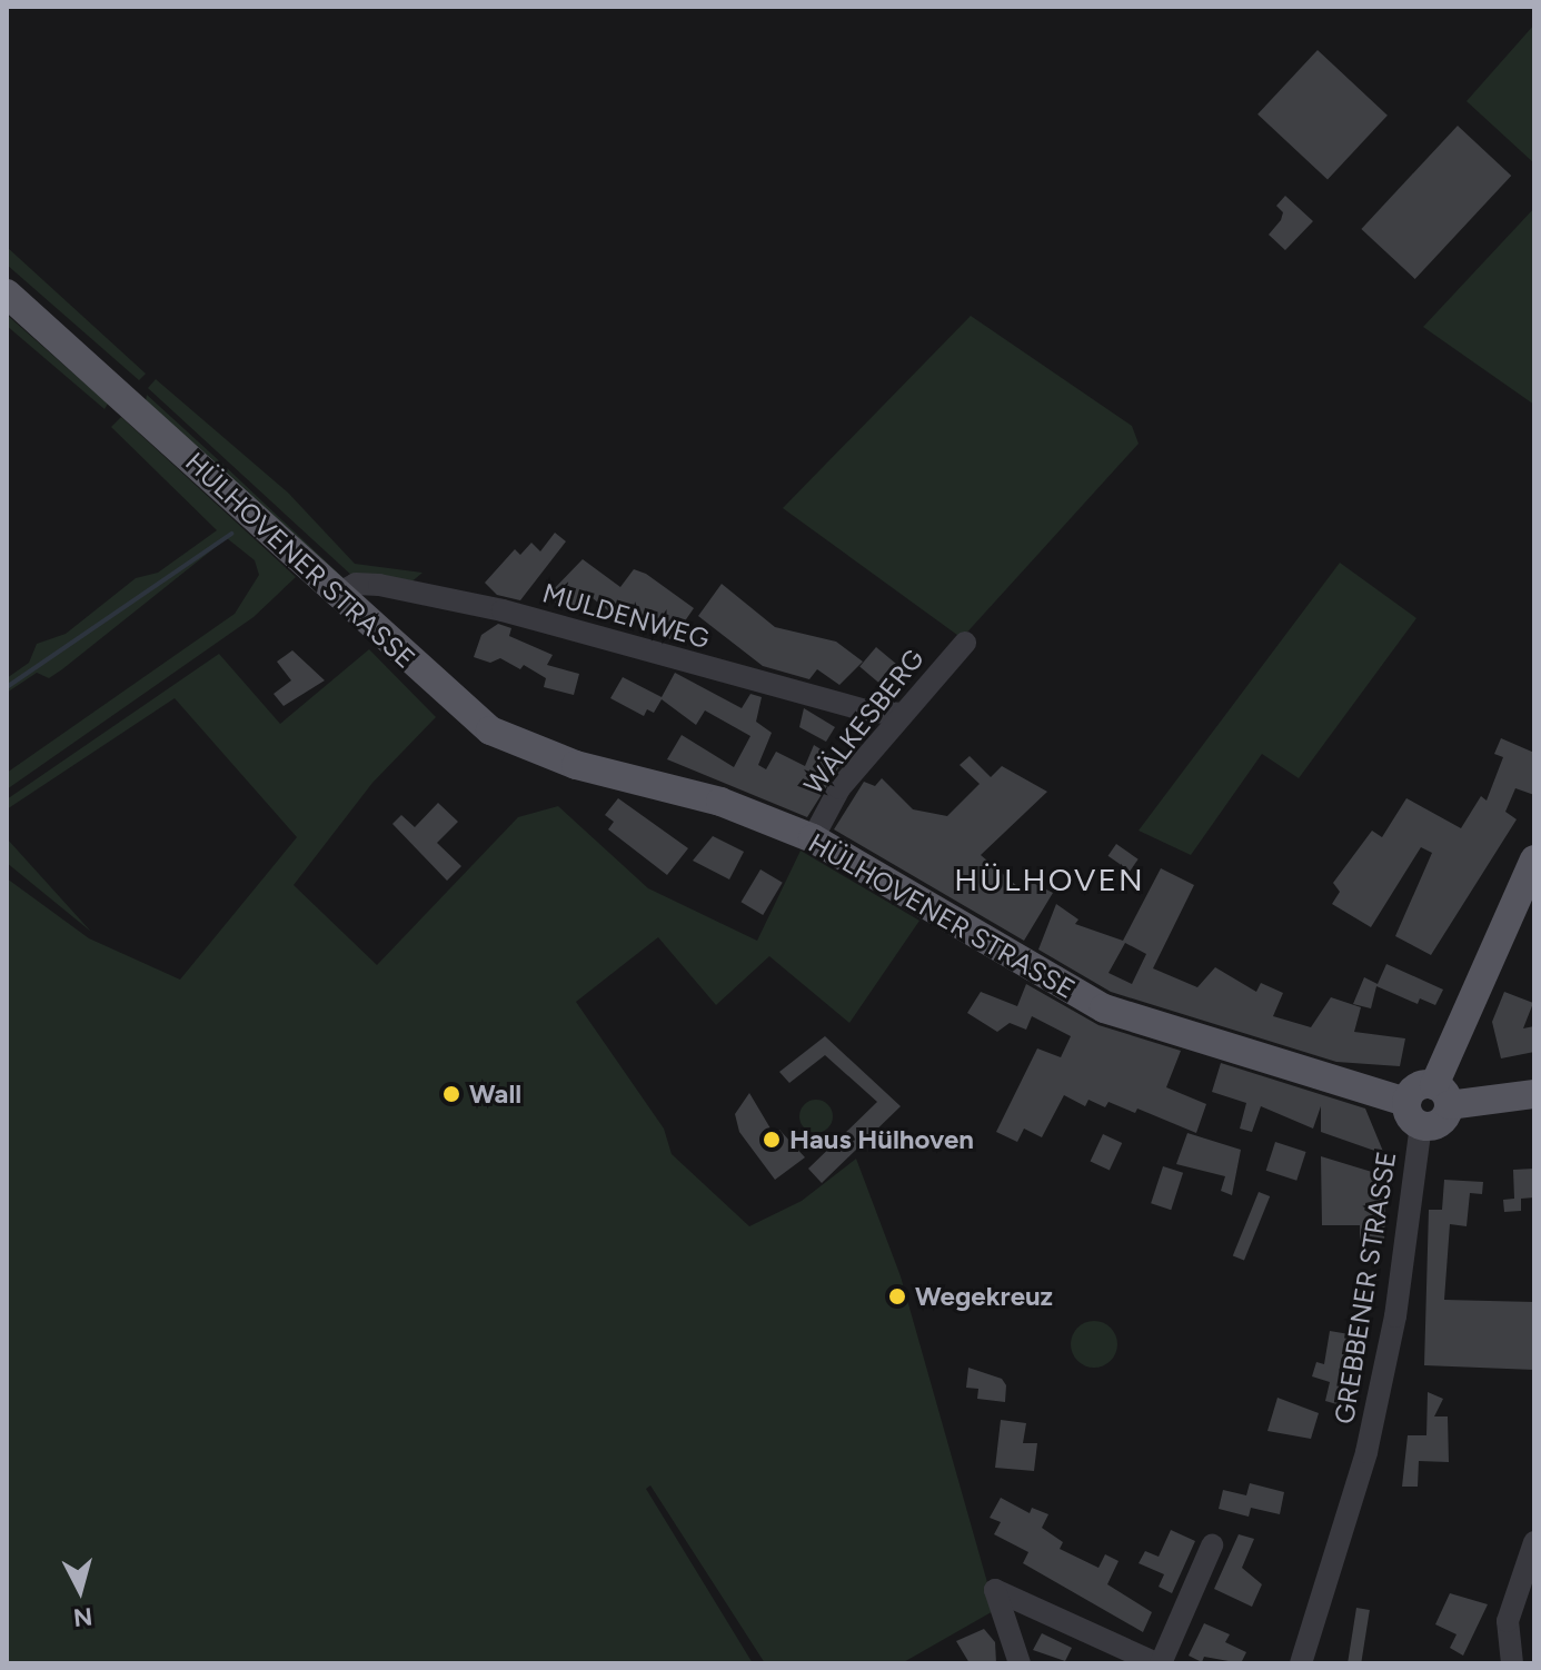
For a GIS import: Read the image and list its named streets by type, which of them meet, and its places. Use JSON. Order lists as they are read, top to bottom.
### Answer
{
  "streets": {
    "main road": ["HÜLHOVENER STRASSE"],
    "street": ["MULDENWEG", "WÄLKESBERG", "GREBBENER STRASSE"]
  },
  "crossings": [
    ["HÜLHOVENER STRASSE", "MULDENWEG"],
    ["HÜLHOVENER STRASSE", "WÄLKESBERG"],
    ["HÜLHOVENER STRASSE", "GREBBENER STRASSE"],
    ["MULDENWEG", "WÄLKESBERG"]
  ],
  "districts": ["HÜLHOVEN"],
  "places": ["Wall", "Haus Hülhoven", "Wegekreuz"],
  "north": "bottom"
}
